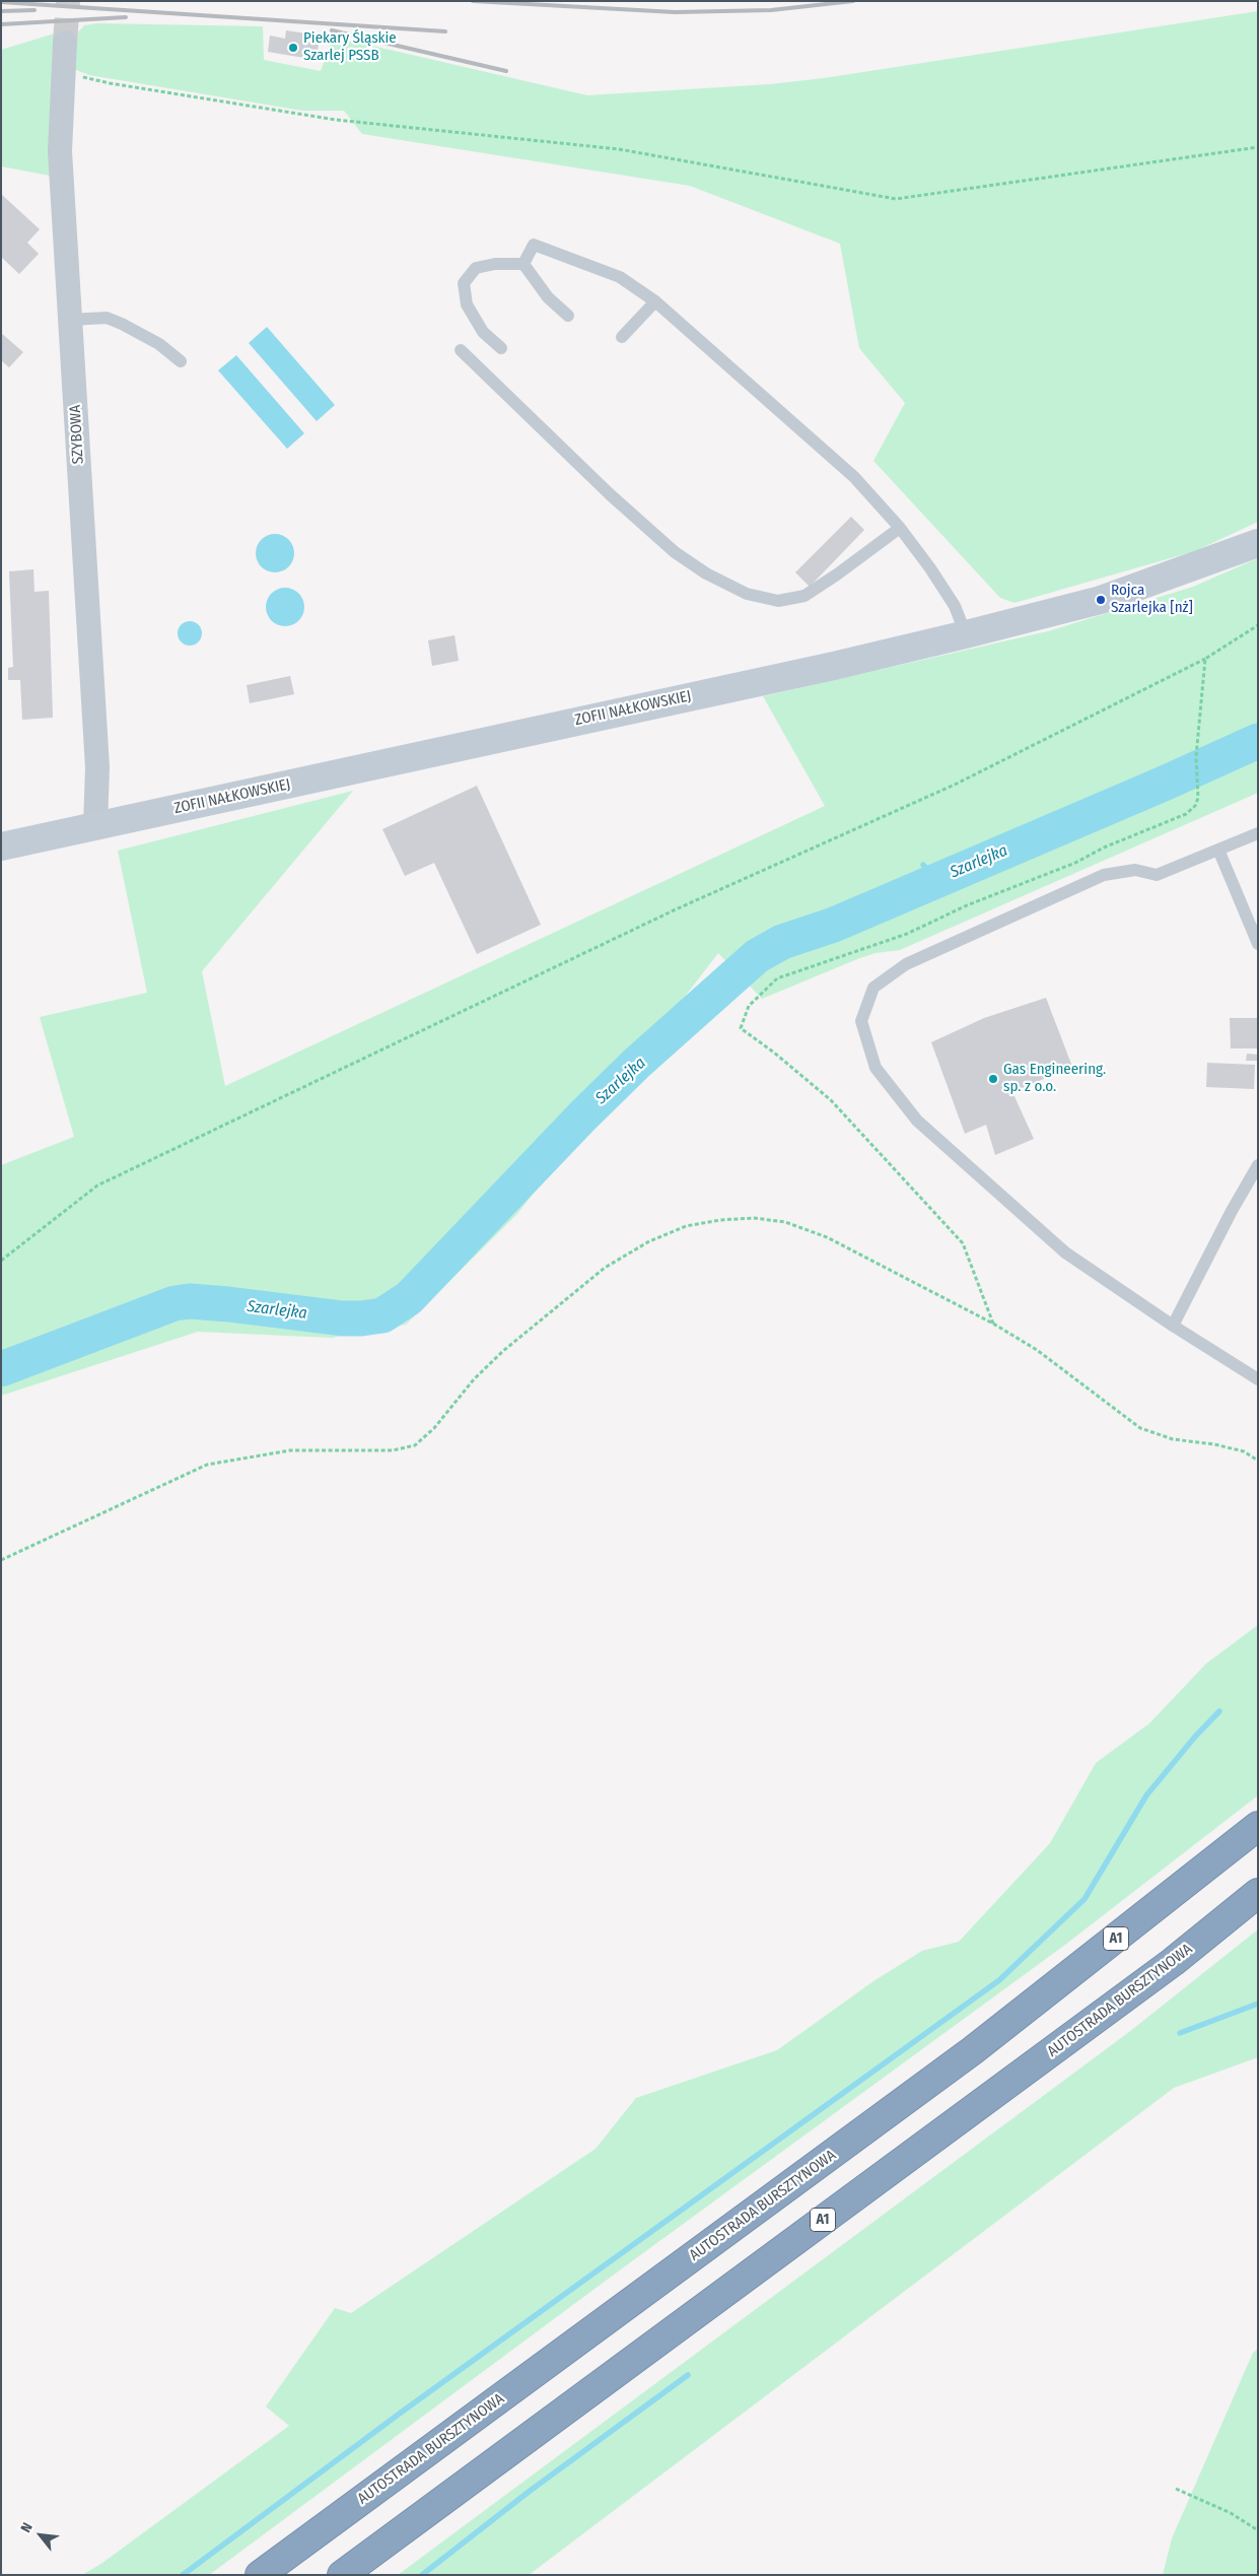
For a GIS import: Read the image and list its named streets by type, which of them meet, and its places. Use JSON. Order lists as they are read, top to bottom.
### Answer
{
  "streets": {
    "highway": ["A1", "AUTOSTRADA BURSZTYNOWA"],
    "street": ["SZYBOWA", "ZOFII NAŁKOWSKIEJ"]
  },
  "crossings": [
    ["SZYBOWA", "ZOFII NAŁKOWSKIEJ"]
  ],
  "water": ["Szarlejka"],
  "places": ["Piekary Śląskie Szarlej PSSB", "Rojca Szarlejka [nż]", "Gas Engineering. sp. z o.o."],
  "north": "top left"
}
